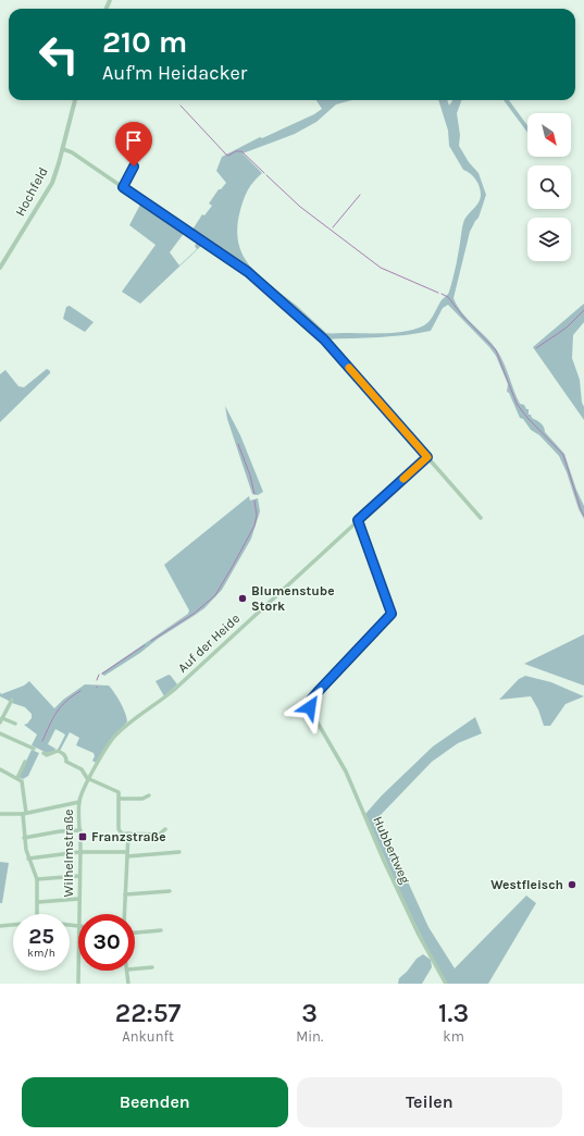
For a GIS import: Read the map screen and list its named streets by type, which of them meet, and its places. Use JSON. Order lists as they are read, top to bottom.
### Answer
{
  "streets": {
    "street": [
      "Hochfeld",
      "Auf der Heide",
      "Hubbertweg",
      "Wilhelmstraße"
    ]
  },
  "crossings": [
    ["Auf der Heide", "Hubbertweg"],
    ["Auf der Heide", "Wilhelmstraße"]
  ],
  "places": {
    "other": ["Blumenstube Stork", "Westfleisch"],
    "transit": ["Franzstraße"]
  },
  "north": "bottom right",
  "page": {
    "turn": ["210 m", "Auf'm Heidacker"],
    "speed": "25 km/h",
    "limit": "30",
    "eta": [
      "22:57",
      "Ankunft",
      "3",
      "Min.",
      "1.3",
      "km"
    ],
    "buttons": ["Beenden", "Teilen"]
  }
}
